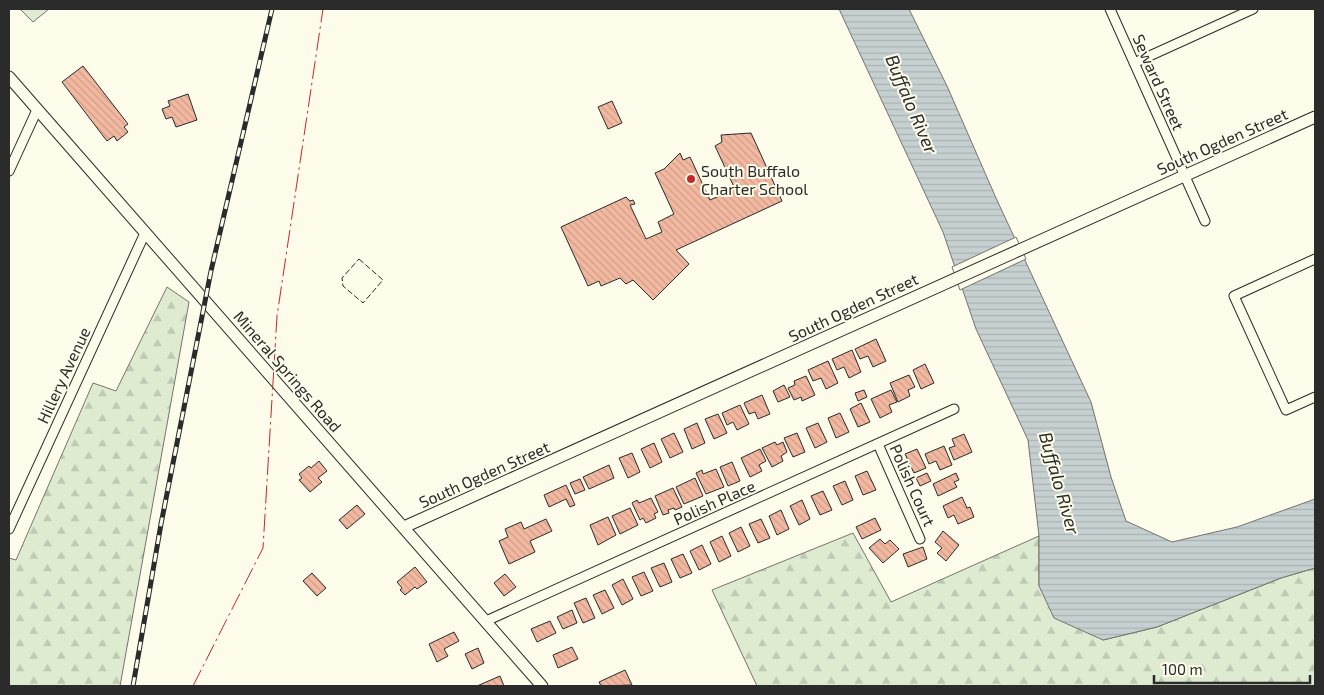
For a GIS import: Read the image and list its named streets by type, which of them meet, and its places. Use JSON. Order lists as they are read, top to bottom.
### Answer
{
  "streets": {
    "street": [
      "Seward Street",
      "South Ogden Street",
      "Mineral Springs Road",
      "Hillery Avenue",
      "Polish Court",
      "Polish Place"
    ]
  },
  "crossings": [
    ["Seward Street", "South Ogden Street"],
    ["South Ogden Street", "Mineral Springs Road"],
    ["Mineral Springs Road", "Hillery Avenue"],
    ["Mineral Springs Road", "Polish Place"],
    ["Polish Court", "Polish Place"]
  ],
  "water": ["Buffalo River"],
  "places": ["South Buffalo Charter School"],
  "scale_bar": "100 m"
}
